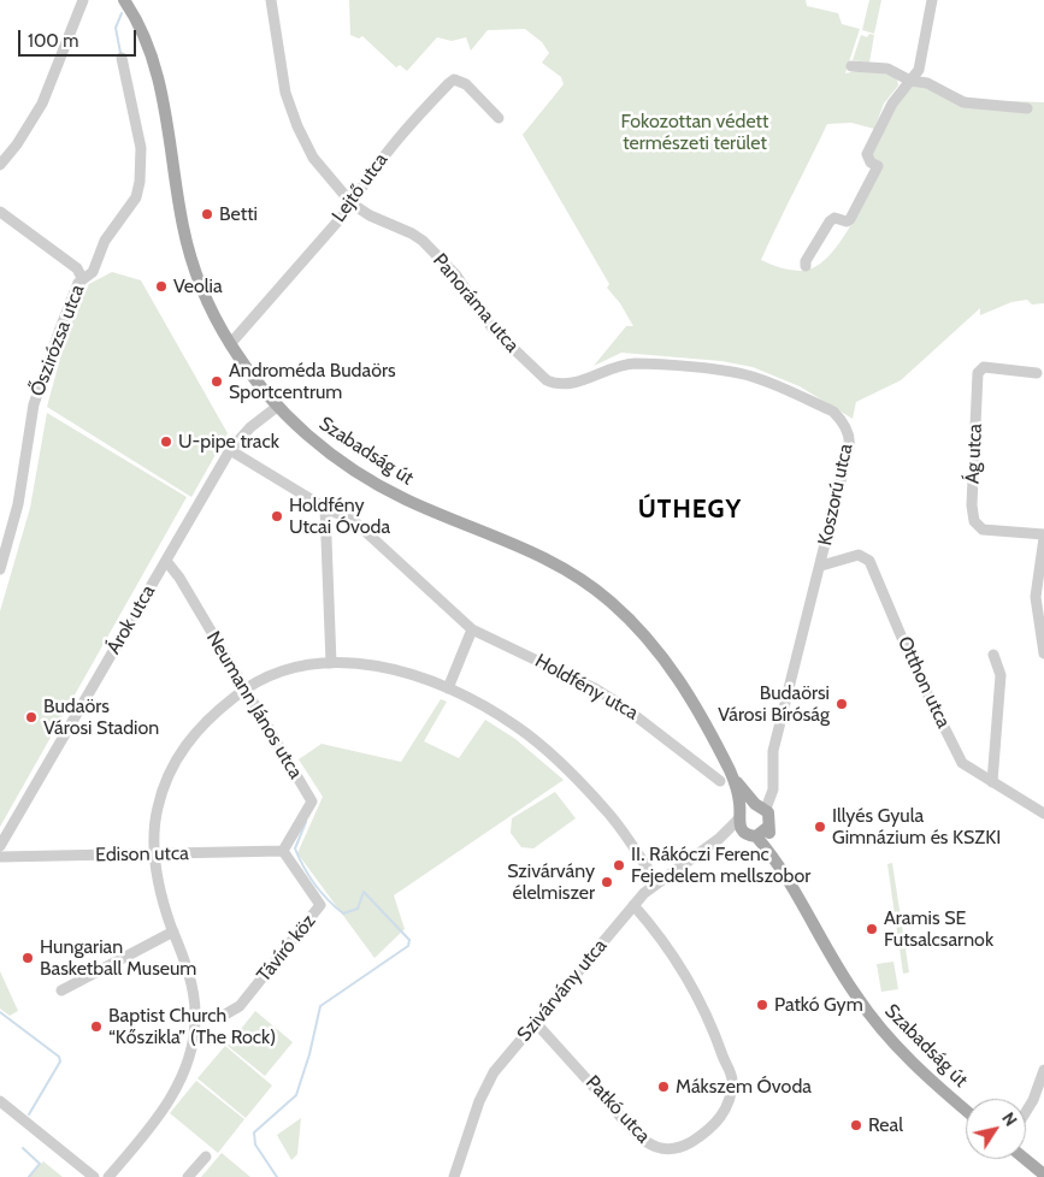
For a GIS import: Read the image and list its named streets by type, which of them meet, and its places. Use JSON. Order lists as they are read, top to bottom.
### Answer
{
  "streets": {
    "main road": ["Szabadság út"],
    "street": [
      "Lejtő utca",
      "Panoráma utca",
      "Őszirózsa utca",
      "Ág utca",
      "Koszorú utca",
      "Árok utca",
      "Otthon utca",
      "Holdfény utca",
      "Neumann János utca",
      "Edison utca",
      "Távíró köz",
      "Szivárvány utca",
      "Patkó utca"
    ]
  },
  "crossings": [
    ["Lejtő utca", "Panoráma utca"],
    ["Lejtő utca", "Szabadság út"],
    ["Panoráma utca", "Koszorú utca"],
    ["Szabadság út", "Koszorú utca"],
    ["Szabadság út", "Árok utca"],
    ["Szabadság út", "Szivárvány utca"],
    ["Koszorú utca", "Otthon utca"],
    ["Koszorú utca", "Szivárvány utca"],
    ["Árok utca", "Holdfény utca"],
    ["Árok utca", "Neumann János utca"],
    ["Neumann János utca", "Edison utca"],
    ["Neumann János utca", "Távíró köz"],
    ["Edison utca", "Távíró köz"],
    ["Szivárvány utca", "Patkó utca"]
  ],
  "districts": ["ÚTHEGY"],
  "parks": ["Fokozottan védett természeti terület"],
  "places": [
    "Betti",
    "Veolia",
    "Androméda Budaörs Sportcentrum",
    "U-pipe track",
    "Holdfény Utcai Óvoda",
    "Budaörsi Városi Bíróság",
    "Budaörs Városi Stadion",
    "Illyés Gyula Gimnázium és KSZKI",
    "II. Rákóczi Ferenc Fejedelem mellszobor",
    "Szivárvány élelmiszer",
    "Aramis SE Futsalcsarnok",
    "Hungarian Basketball Museum",
    "Patkó Gym",
    "Baptist Church “Kőszikla” (The Rock)",
    "Mákszem Óvoda",
    "Real"
  ],
  "scale_bar": "100 m",
  "north": "top right"
}
